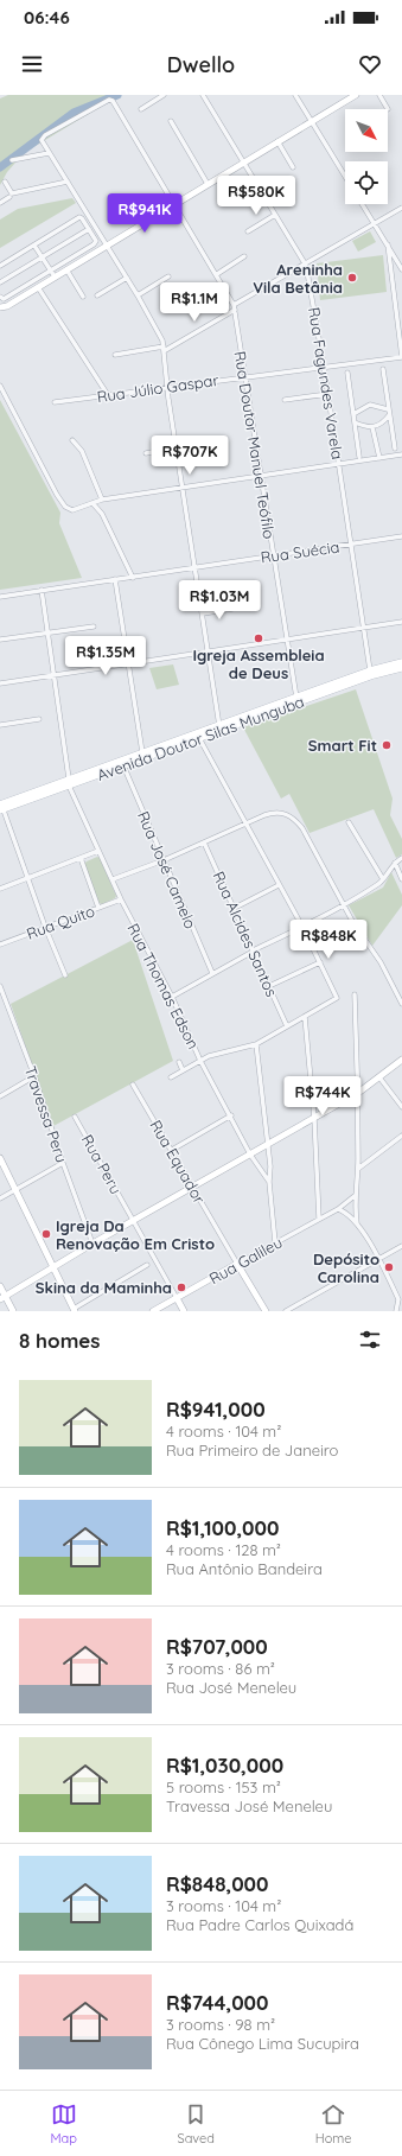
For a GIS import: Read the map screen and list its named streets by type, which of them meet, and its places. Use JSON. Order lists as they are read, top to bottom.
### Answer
{
  "streets": {
    "main road": ["Avenida Doutor Silas Munguba"],
    "street": [
      "Rua Fagundes Varela",
      "Rua Júlio Gaspar",
      "Rua Doutor Manuel Teófilo",
      "Rua Suécia",
      "Rua José Camelo",
      "Rua Quito",
      "Rua Alcides Santos",
      "Rua Thomas Edson",
      "Travessa Peru",
      "Rua Equador",
      "Rua Peru",
      "Rua Galileu"
    ]
  },
  "crossings": [
    ["Rua Fagundes Varela", "Rua Júlio Gaspar"],
    ["Rua Fagundes Varela", "Rua Suécia"],
    ["Rua Fagundes Varela", "Avenida Doutor Silas Munguba"],
    ["Rua Júlio Gaspar", "Rua Doutor Manuel Teófilo"],
    ["Rua Doutor Manuel Teófilo", "Rua Suécia"],
    ["Rua Doutor Manuel Teófilo", "Avenida Doutor Silas Munguba"],
    ["Rua Suécia", "Rua Thomas Edson"],
    ["Avenida Doutor Silas Munguba", "Rua José Camelo"],
    ["Avenida Doutor Silas Munguba", "Rua Thomas Edson"],
    ["Rua Quito", "Rua Thomas Edson"],
    ["Rua Equador", "Rua Galileu"],
    ["Rua Peru", "Rua Galileu"]
  ],
  "places": [
    "Areninha Vila Betânia",
    "Igreja Assembleia de Deus",
    "Smart Fit",
    "Igreja Da Renovação Em Cristo",
    "Depósito Carolina",
    "Skina da Maminha"
  ],
  "north": "bottom right",
  "page": {
    "status": "06:46",
    "header": "Dwello",
    "price": [
      "R$580K",
      "R$941K",
      "R$1.1M",
      "R$707K",
      "R$1.03M",
      "R$1.35M",
      "R$848K",
      "R$744K"
    ],
    "heading": "8 homes",
    "list": [
      {
        "name": "R$941,000",
        "note": "4 rooms · 104 m² · Rua Primeiro de Janeiro"
      },
      {
        "name": "R$1,100,000",
        "note": "4 rooms · 128 m² · Rua Antônio Bandeira"
      },
      {
        "name": "R$707,000",
        "note": "3 rooms · 86 m² · Rua José Meneleu"
      },
      {
        "name": "R$1,030,000",
        "note": "5 rooms · 153 m² · Travessa José Meneleu"
      },
      {
        "name": "R$848,000",
        "note": "3 rooms · 104 m² · Rua Padre Carlos Quixadá"
      },
      {
        "name": "R$744,000",
        "note": "3 rooms · 98 m² · Rua Cônego Lima Sucupira"
      }
    ],
    "tabs": ["Map", "Saved", "Home"]
  }
}
